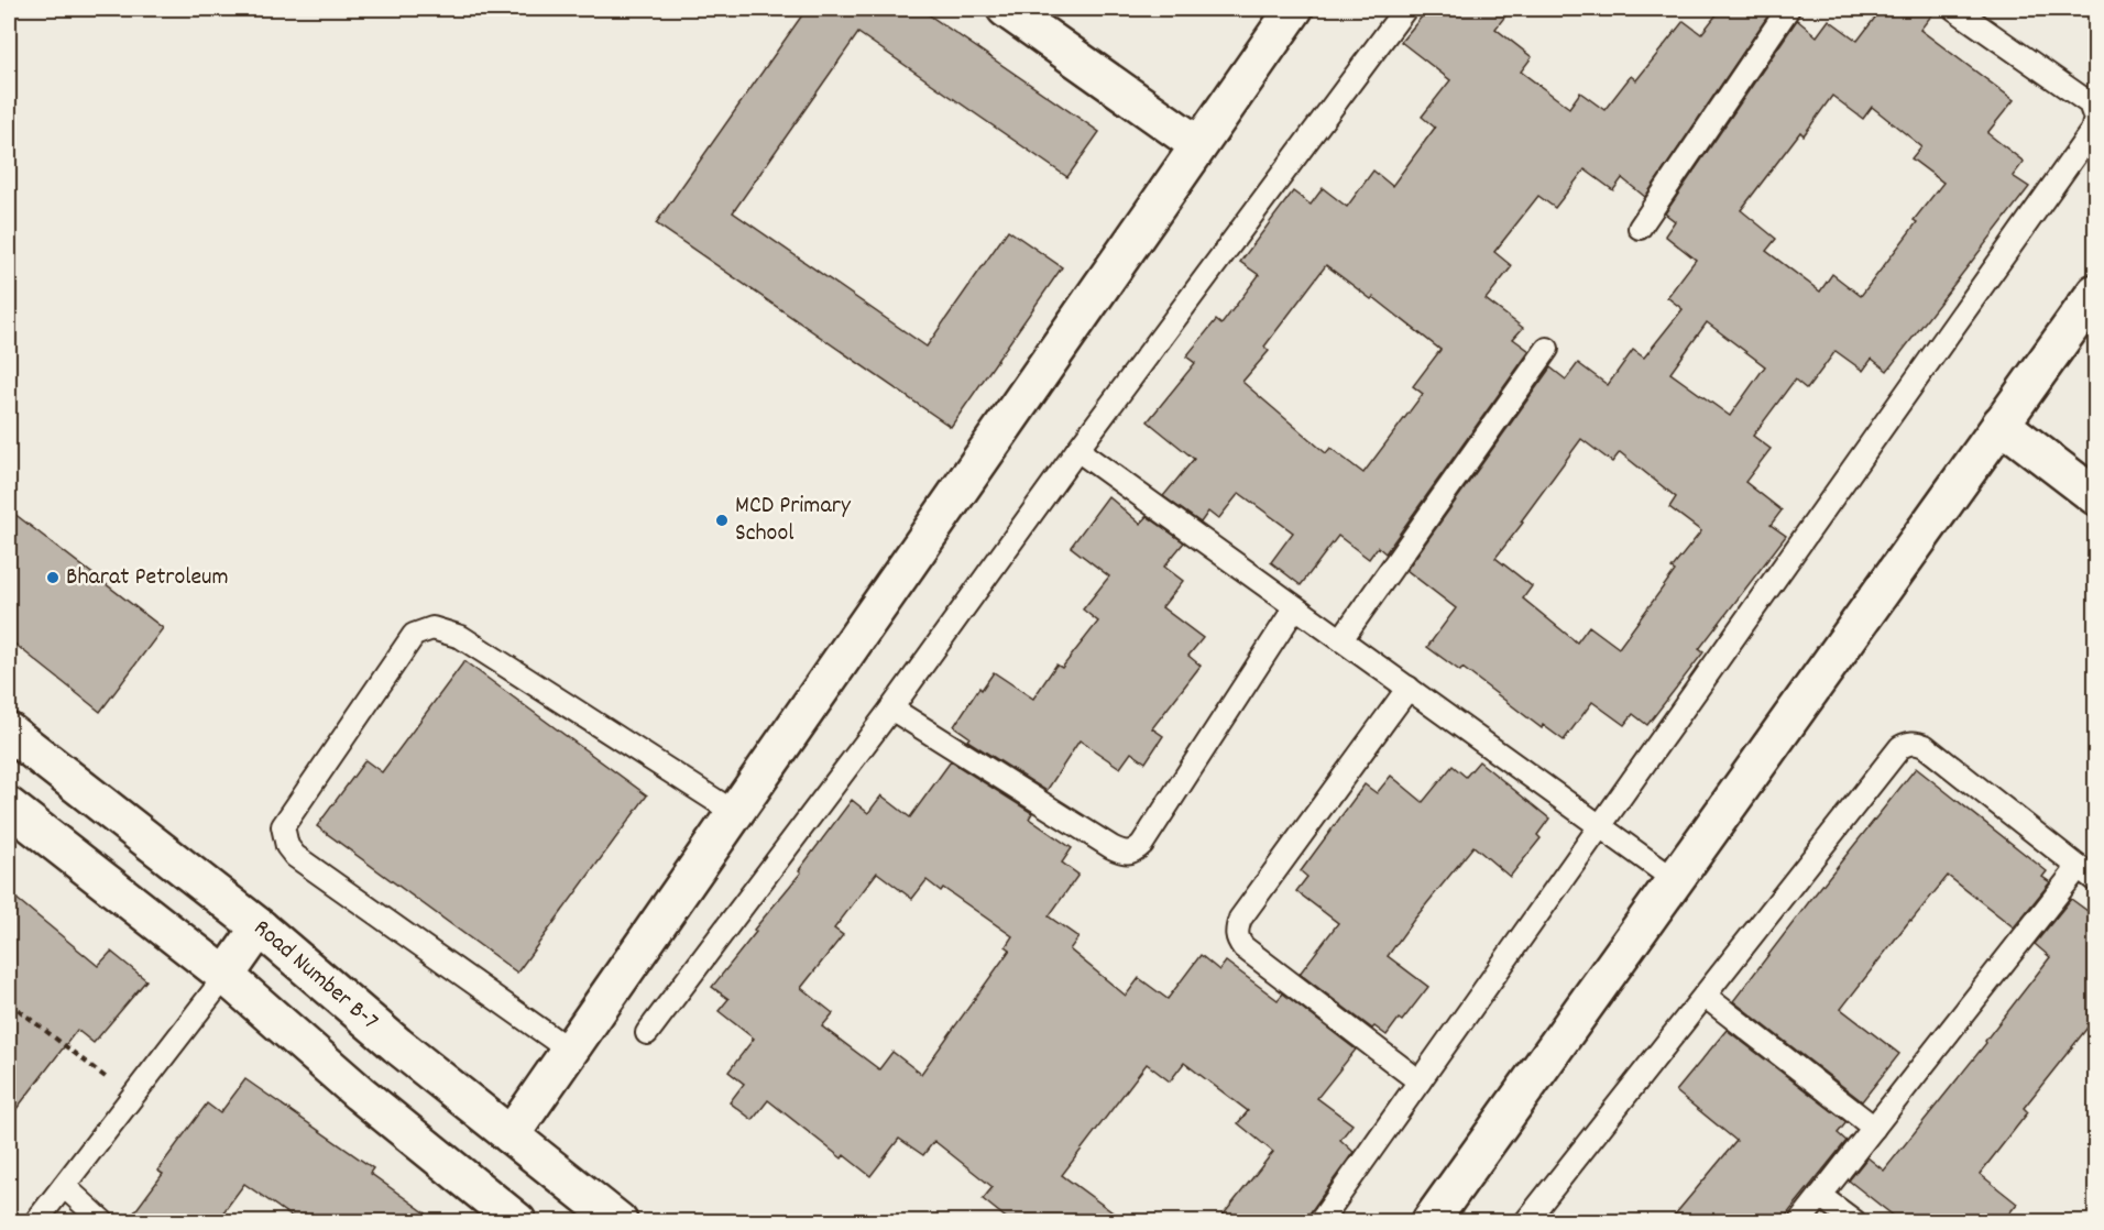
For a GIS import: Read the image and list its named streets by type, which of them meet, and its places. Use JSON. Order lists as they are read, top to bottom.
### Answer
{
  "streets": {
    "street": ["Road Number B-7"]
  },
  "places": ["MCD Primary School", "Bharat Petroleum"]
}
